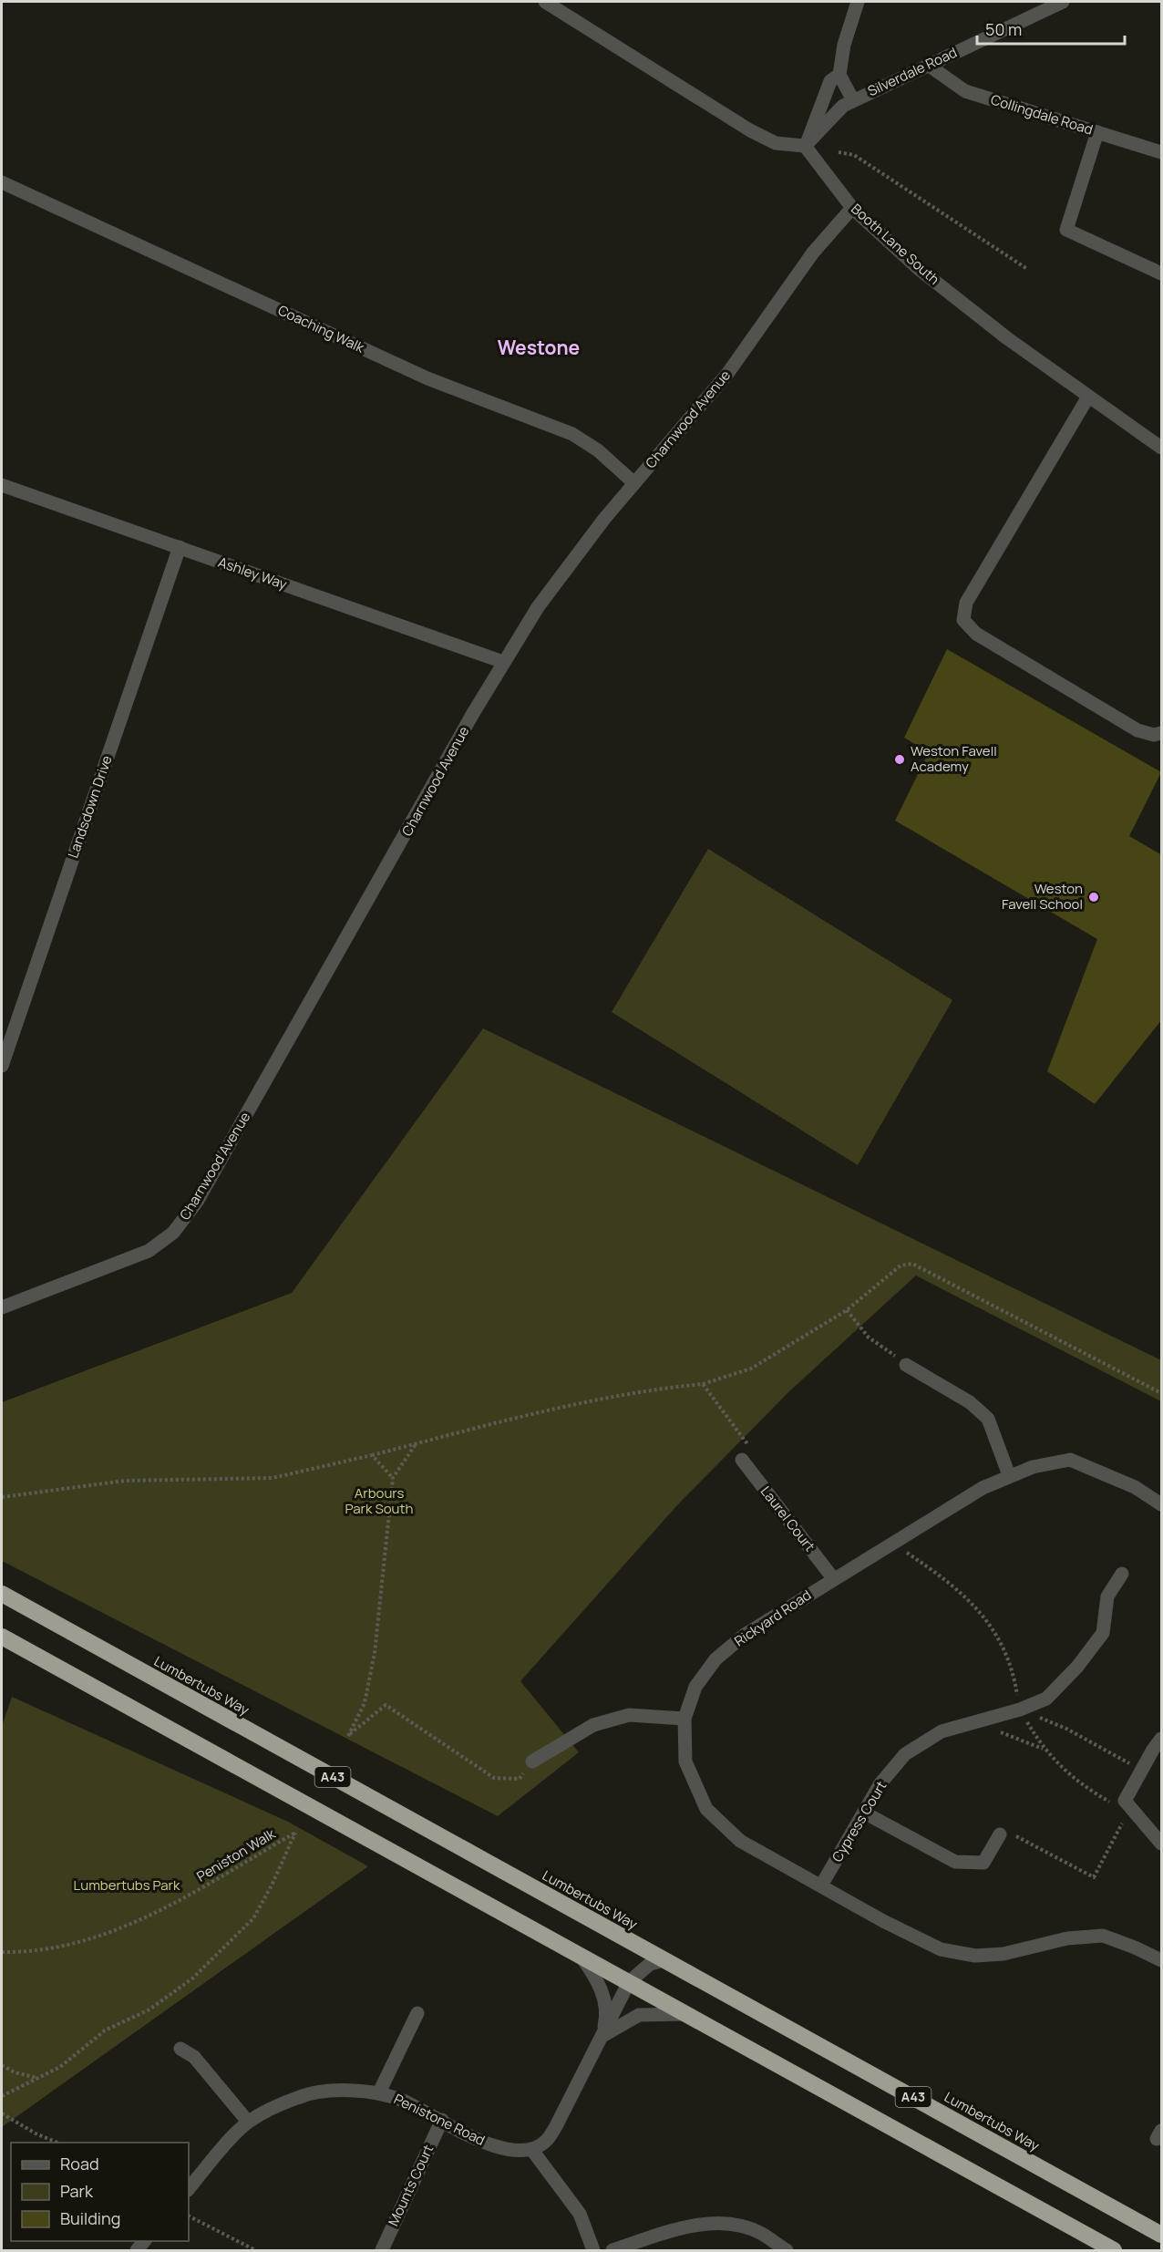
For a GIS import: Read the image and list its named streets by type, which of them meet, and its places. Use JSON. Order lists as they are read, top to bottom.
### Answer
{
  "streets": {
    "highway": ["Lumbertubs Way", "A43"],
    "street": [
      "Silverdale Road",
      "Collingdale Road",
      "Booth Lane South",
      "Coaching Walk",
      "Charnwood Avenue",
      "Ashley Way",
      "Landsdown Drive",
      "Laurel Court",
      "Rickyard Road",
      "Cypress Court",
      "Penistone Road",
      "Mounts Court"
    ],
    "path": ["Peniston Walk"]
  },
  "crossings": [
    ["Silverdale Road", "Collingdale Road"],
    ["Silverdale Road", "Booth Lane South"],
    ["Booth Lane South", "Charnwood Avenue"],
    ["Coaching Walk", "Charnwood Avenue"],
    ["Charnwood Avenue", "Ashley Way"],
    ["Ashley Way", "Landsdown Drive"],
    ["Laurel Court", "Rickyard Road"],
    ["Rickyard Road", "Cypress Court"],
    ["Penistone Road", "Mounts Court"]
  ],
  "districts": ["Westone"],
  "parks": ["Arbours Park South", "Lumbertubs Park"],
  "places": ["Weston Favell Academy", "Weston Favell School"],
  "legend": ["Road", "Park", "Building"],
  "scale_bar": "50 m"
}
